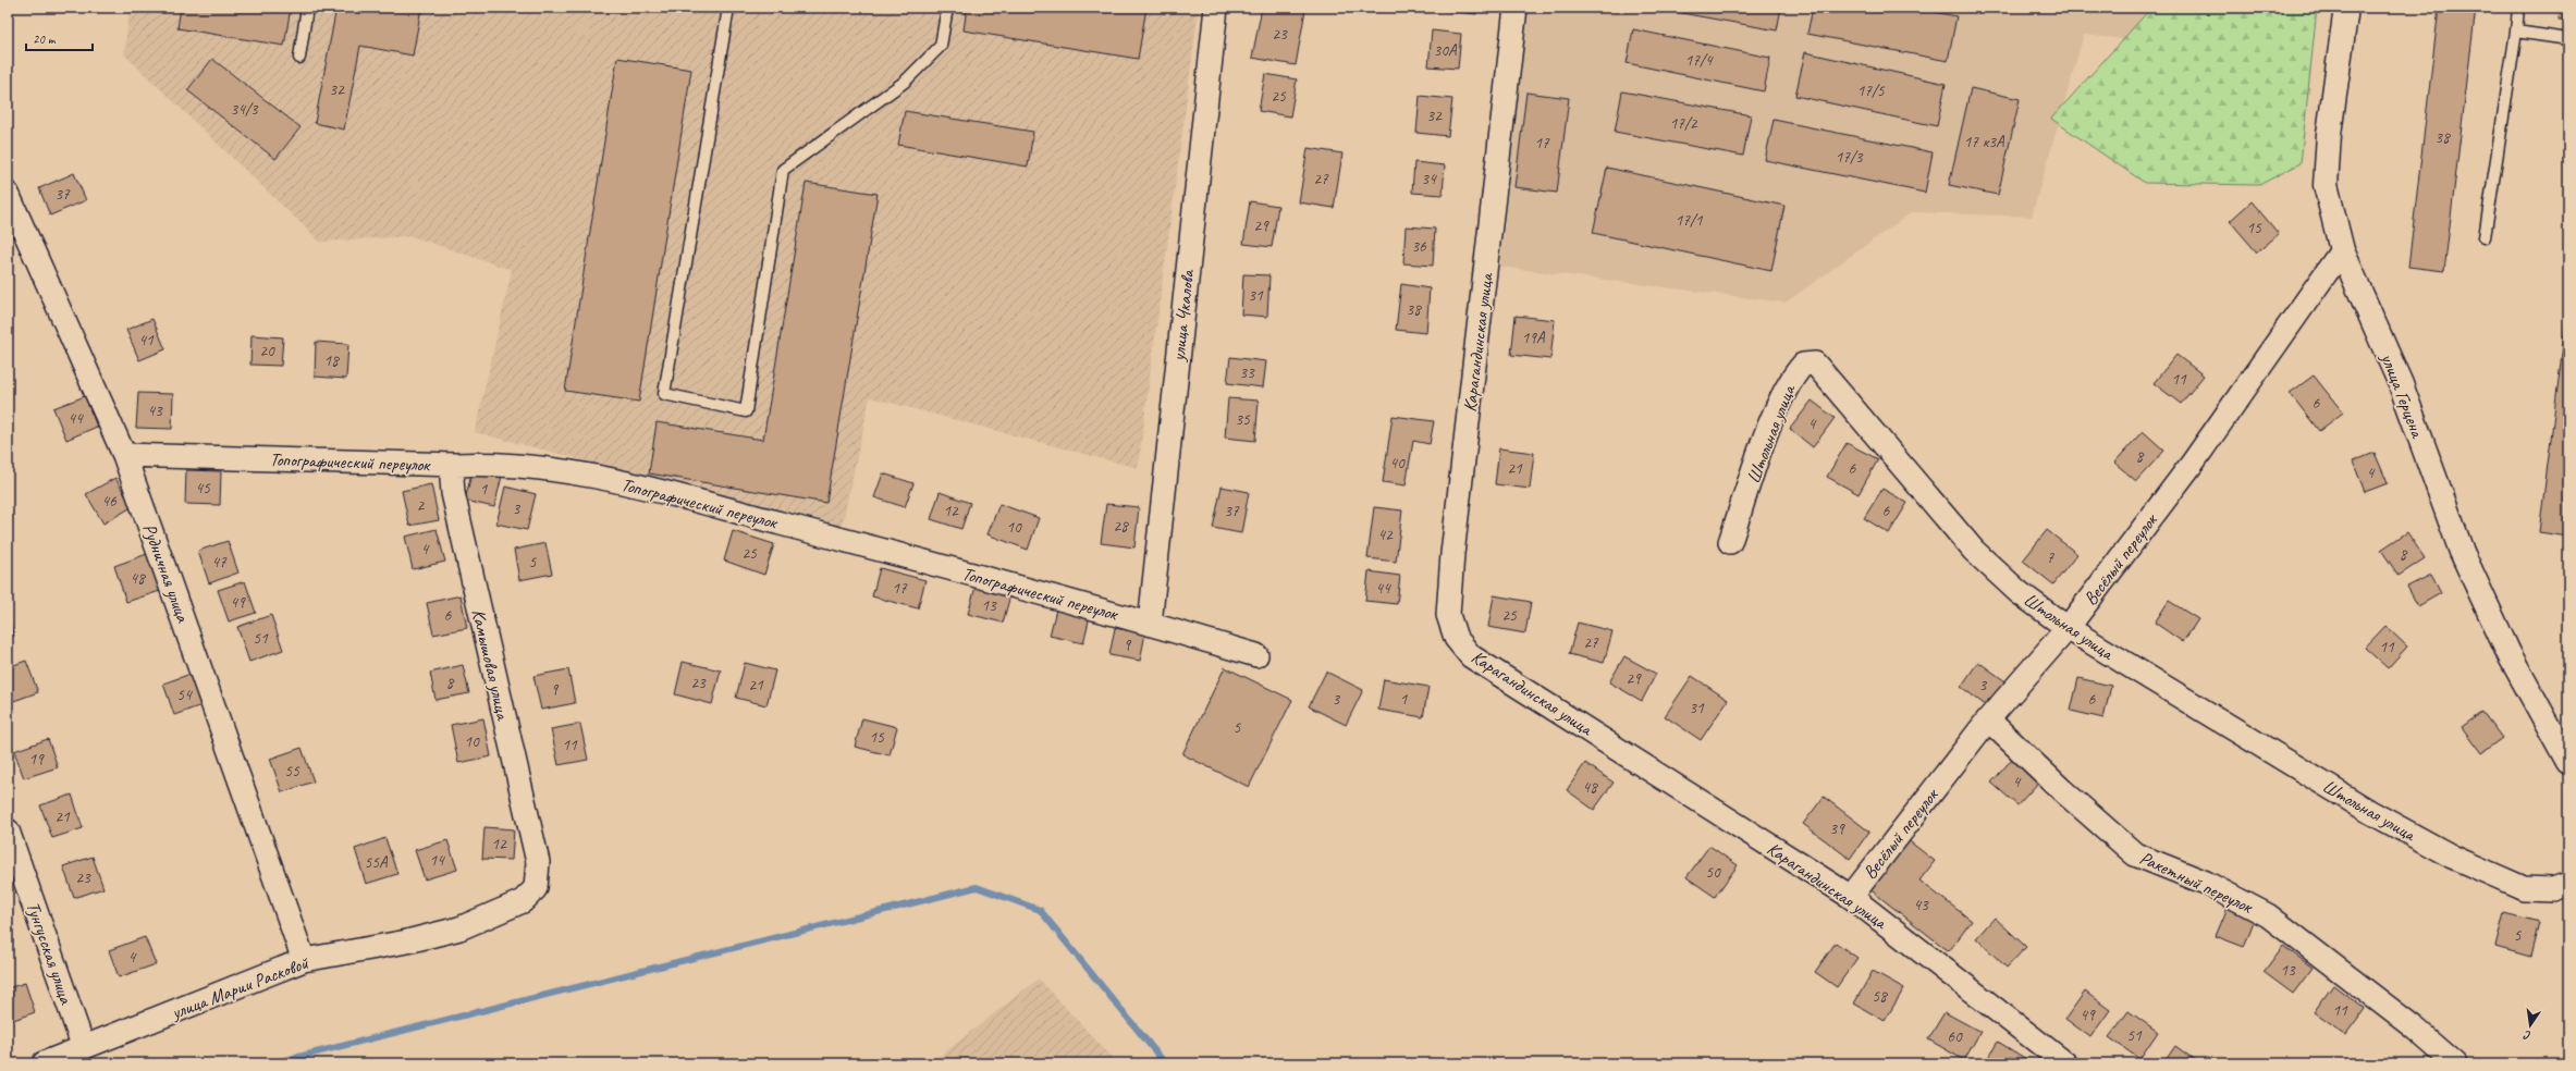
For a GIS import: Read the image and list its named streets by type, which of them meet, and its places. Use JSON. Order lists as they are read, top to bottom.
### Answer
{
  "streets": {
    "main road": ["улица Герцена"],
    "street": [
      "улица Чкалова",
      "Карагандинская улица",
      "Штольная улица",
      "Топографический переулок",
      "Весёлый переулок",
      "Рудничная улица",
      "Камышовая улица",
      "Ракетный переулок",
      "Тунгусская улица",
      "улица Марии Расковой"
    ]
  },
  "crossings": [
    ["улица Чкалова", "Топографический переулок"],
    ["Карагандинская улица", "Весёлый переулок"],
    ["улица Герцена", "Весёлый переулок"],
    ["Штольная улица", "Весёлый переулок"],
    ["Топографический переулок", "Рудничная улица"],
    ["Топографический переулок", "Камышовая улица"],
    ["Весёлый переулок", "Ракетный переулок"],
    ["Рудничная улица", "улица Марии Расковой"],
    ["Камышовая улица", "улица Марии Расковой"],
    ["Тунгусская улица", "улица Марии Расковой"]
  ],
  "house_numbers": [
    "23",
    "30А",
    "17/4",
    "32",
    "17/5",
    "25",
    "34/3",
    "32",
    "17/2",
    "38",
    "17 к3А",
    "17",
    "17/3",
    "27",
    "34",
    "37",
    "17/1",
    "29",
    "15",
    "36",
    "31",
    "38",
    "19А",
    "41",
    "20",
    "18",
    "33",
    "11",
    "6",
    "43",
    "44",
    "35",
    "4",
    "8",
    "40",
    "21",
    "6",
    "4",
    "45",
    "1",
    "46",
    "2",
    "3",
    "12",
    "37",
    "6",
    "28",
    "10",
    "42",
    "4",
    "25",
    "8",
    "7",
    "47",
    "5",
    "48",
    "17",
    "44",
    "49",
    "13",
    "6",
    "25",
    "51",
    "27",
    "9",
    "11",
    "29",
    "8",
    "23",
    "21",
    "3",
    "9",
    "54",
    "3",
    "1",
    "6",
    "31",
    "5",
    "15",
    "10",
    "11",
    "19",
    "55",
    "4",
    "48",
    "21",
    "39",
    "12",
    "14",
    "55А",
    "50",
    "23",
    "43",
    "5",
    "4",
    "13",
    "58",
    "11",
    "49",
    "51",
    "60"
  ],
  "scale_bar": "20 m",
  "north": "bottom"
}
